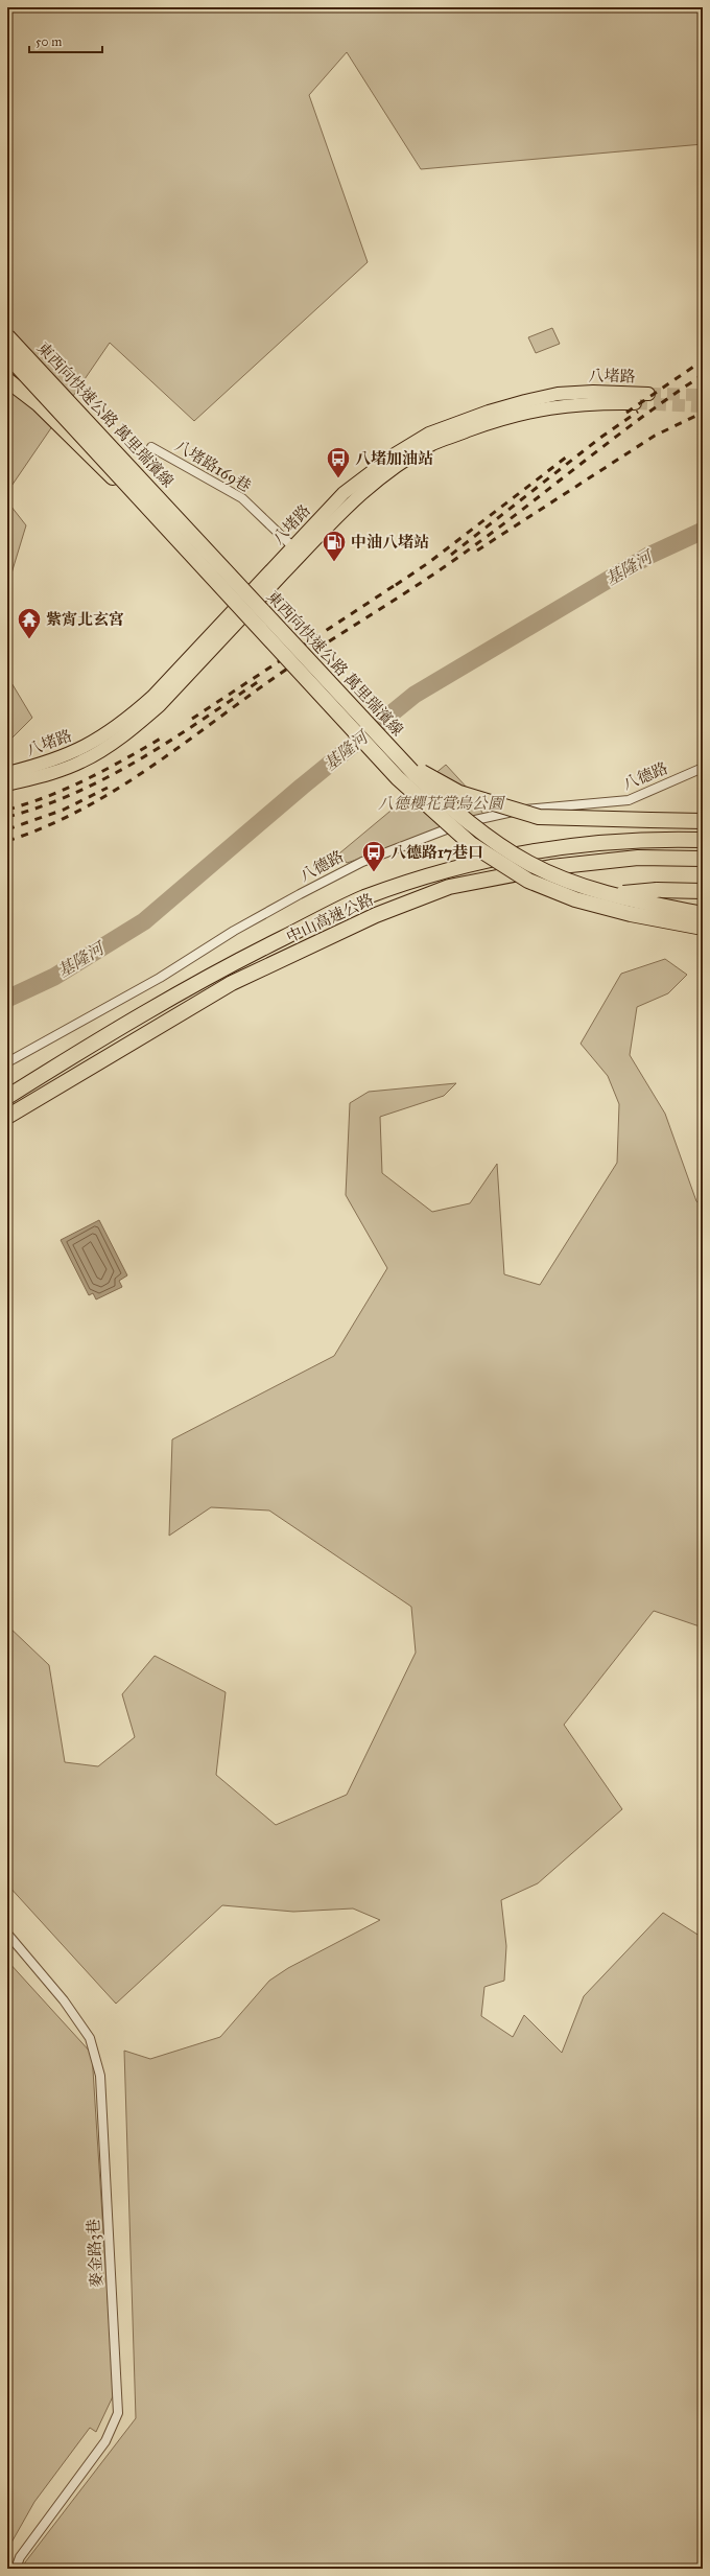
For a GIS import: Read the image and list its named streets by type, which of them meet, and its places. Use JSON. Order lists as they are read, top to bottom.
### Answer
{
  "streets": {
    "highway": ["東西向快速公路 萬里瑞濱線", "中山高速公路"],
    "main road": ["八堵路"],
    "street": ["八堵路169巷", "八德路", "麥金路3巷"]
  },
  "crossings": [
    ["八堵路", "八堵路169巷"]
  ],
  "water": ["基隆河"],
  "parks": ["八德櫻花賞鳥公園"],
  "places": {
    "bus stop": ["八堵加油站", "八德路17巷口"],
    "fuel station": ["中油八堵站"],
    "temple": ["紫宵北玄宮"]
  },
  "scale_bar": "50 m"
}
